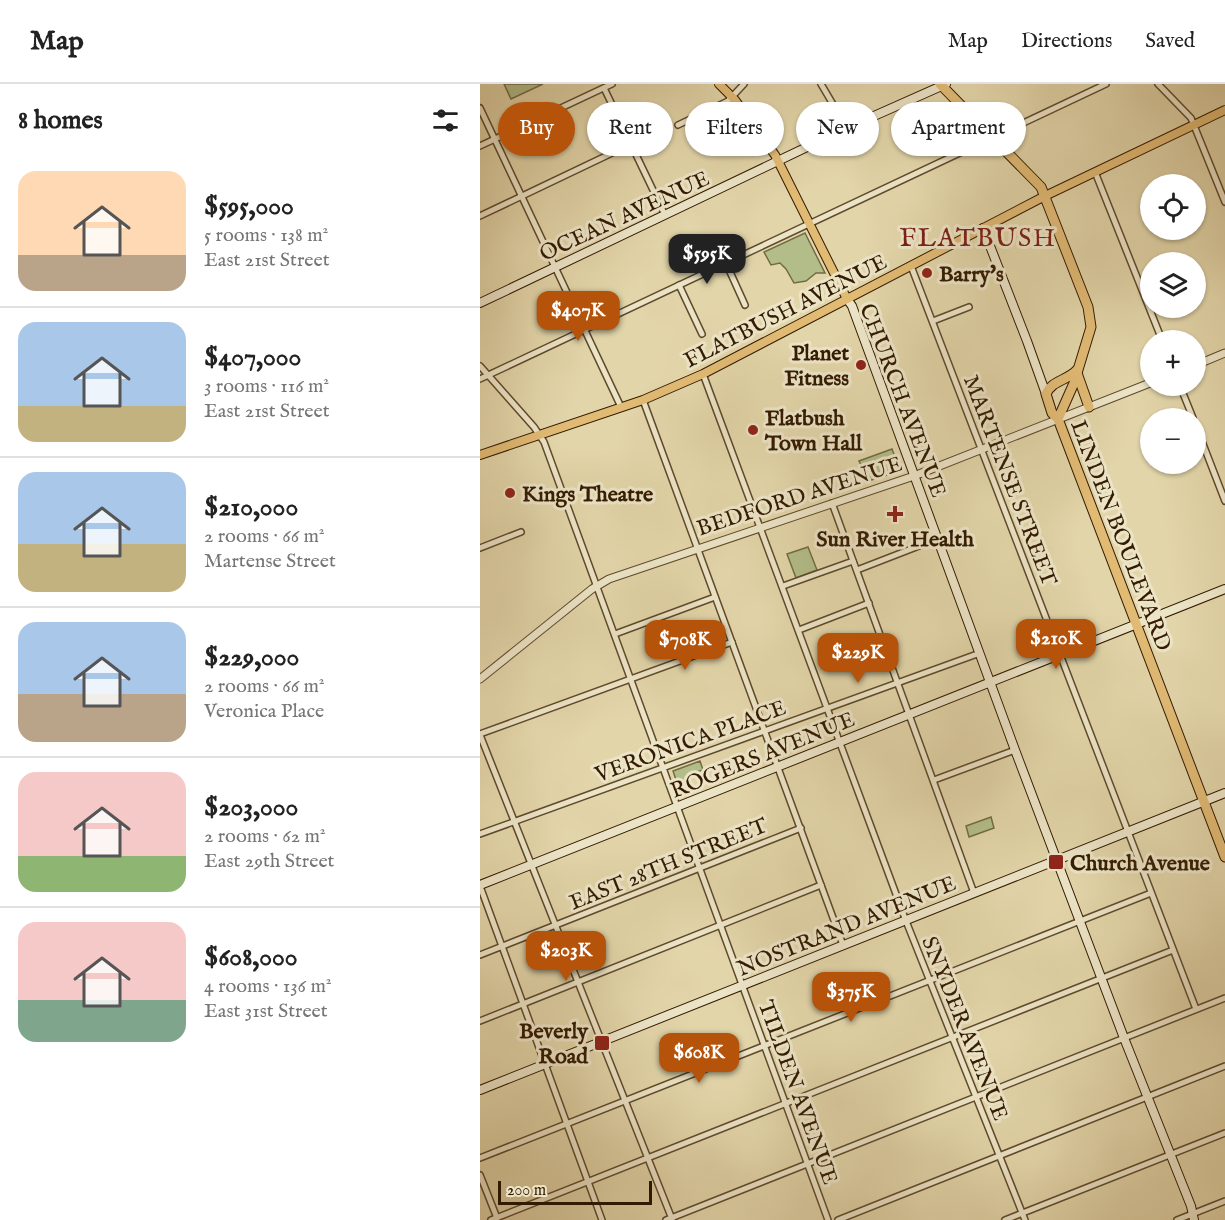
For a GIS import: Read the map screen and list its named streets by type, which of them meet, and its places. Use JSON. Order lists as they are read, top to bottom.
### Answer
{
  "streets": {
    "highway": ["LINDEN BOULEVARD"],
    "main road": [
      "OCEAN AVENUE",
      "FLATBUSH AVENUE",
      "CHURCH AVENUE",
      "ROGERS AVENUE",
      "NOSTRAND AVENUE"
    ],
    "street": [
      "MARTENSE STREET",
      "BEDFORD AVENUE",
      "VERONICA PLACE",
      "EAST 28TH STREET",
      "SNYDER AVENUE",
      "TILDEN AVENUE"
    ]
  },
  "crossings": [
    ["OCEAN AVENUE", "CHURCH AVENUE"],
    ["FLATBUSH AVENUE", "CHURCH AVENUE"],
    ["FLATBUSH AVENUE", "MARTENSE STREET"],
    ["FLATBUSH AVENUE", "LINDEN BOULEVARD"],
    ["FLATBUSH AVENUE", "SNYDER AVENUE"],
    ["FLATBUSH AVENUE", "TILDEN AVENUE"],
    ["CHURCH AVENUE", "BEDFORD AVENUE"],
    ["CHURCH AVENUE", "VERONICA PLACE"],
    ["CHURCH AVENUE", "ROGERS AVENUE"],
    ["CHURCH AVENUE", "NOSTRAND AVENUE"],
    ["MARTENSE STREET", "BEDFORD AVENUE"],
    ["MARTENSE STREET", "ROGERS AVENUE"],
    ["MARTENSE STREET", "NOSTRAND AVENUE"],
    ["BEDFORD AVENUE", "LINDEN BOULEVARD"],
    ["BEDFORD AVENUE", "SNYDER AVENUE"],
    ["BEDFORD AVENUE", "TILDEN AVENUE"],
    ["LINDEN BOULEVARD", "ROGERS AVENUE"],
    ["LINDEN BOULEVARD", "NOSTRAND AVENUE"],
    ["VERONICA PLACE", "SNYDER AVENUE"],
    ["VERONICA PLACE", "TILDEN AVENUE"],
    ["ROGERS AVENUE", "SNYDER AVENUE"],
    ["ROGERS AVENUE", "TILDEN AVENUE"],
    ["EAST 28TH STREET", "TILDEN AVENUE"],
    ["NOSTRAND AVENUE", "SNYDER AVENUE"],
    ["NOSTRAND AVENUE", "TILDEN AVENUE"]
  ],
  "districts": ["FLATBUSH"],
  "places": {
    "other": [
      "Barry's",
      "Planet Fitness",
      "Flatbush Town Hall",
      "Kings Theatre"
    ],
    "health": ["Sun River Health"],
    "transit": ["Church Avenue", "Beverly Road"]
  },
  "scale_bar": "200 m",
  "page": {
    "header": "Map",
    "nav": ["Map", "Directions", "Saved"],
    "heading": "8 homes",
    "chip": [
      "Buy",
      "Rent",
      "Filters",
      "New",
      "Apartment"
    ],
    "list": [
      {
        "name": "$595,000",
        "note": "5 rooms · 138 m² · East 21st Street"
      },
      {
        "name": "$407,000",
        "note": "3 rooms · 116 m² · East 21st Street"
      },
      {
        "name": "$210,000",
        "note": "2 rooms · 66 m² · Martense Street"
      },
      {
        "name": "$229,000",
        "note": "2 rooms · 66 m² · Veronica Place"
      },
      {
        "name": "$203,000",
        "note": "2 rooms · 62 m² · East 29th Street"
      },
      {
        "name": "$608,000",
        "note": "4 rooms · 136 m² · East 31st Street"
      }
    ],
    "map_buttons": ["+", "−"],
    "price": [
      "$595K",
      "$407K",
      "$210K",
      "$708K",
      "$229K",
      "$203K",
      "$375K",
      "$608K"
    ],
    "scale": "200 m"
  }
}
